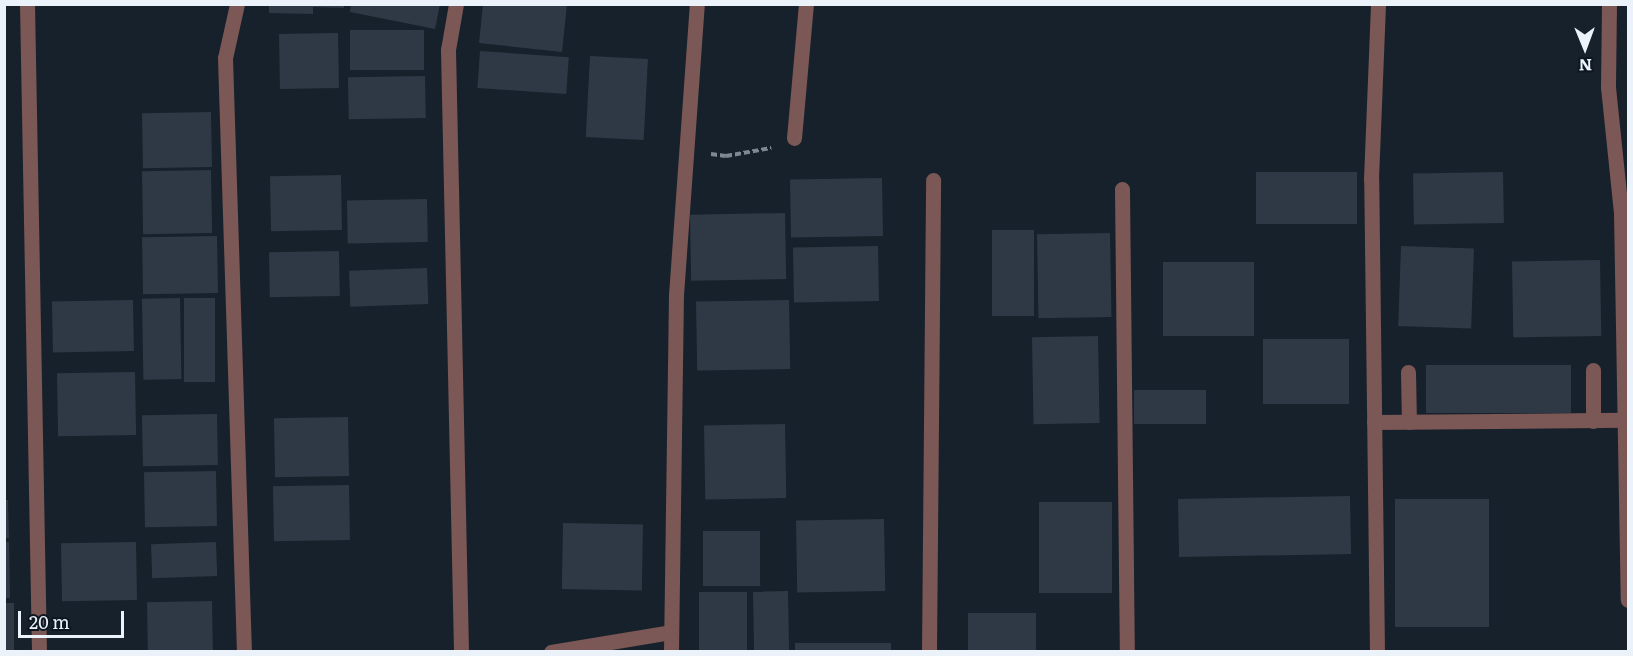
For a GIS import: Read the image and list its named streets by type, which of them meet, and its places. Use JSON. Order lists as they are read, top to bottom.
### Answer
{
  "scale_bar": "20 m",
  "north": "bottom"
}
